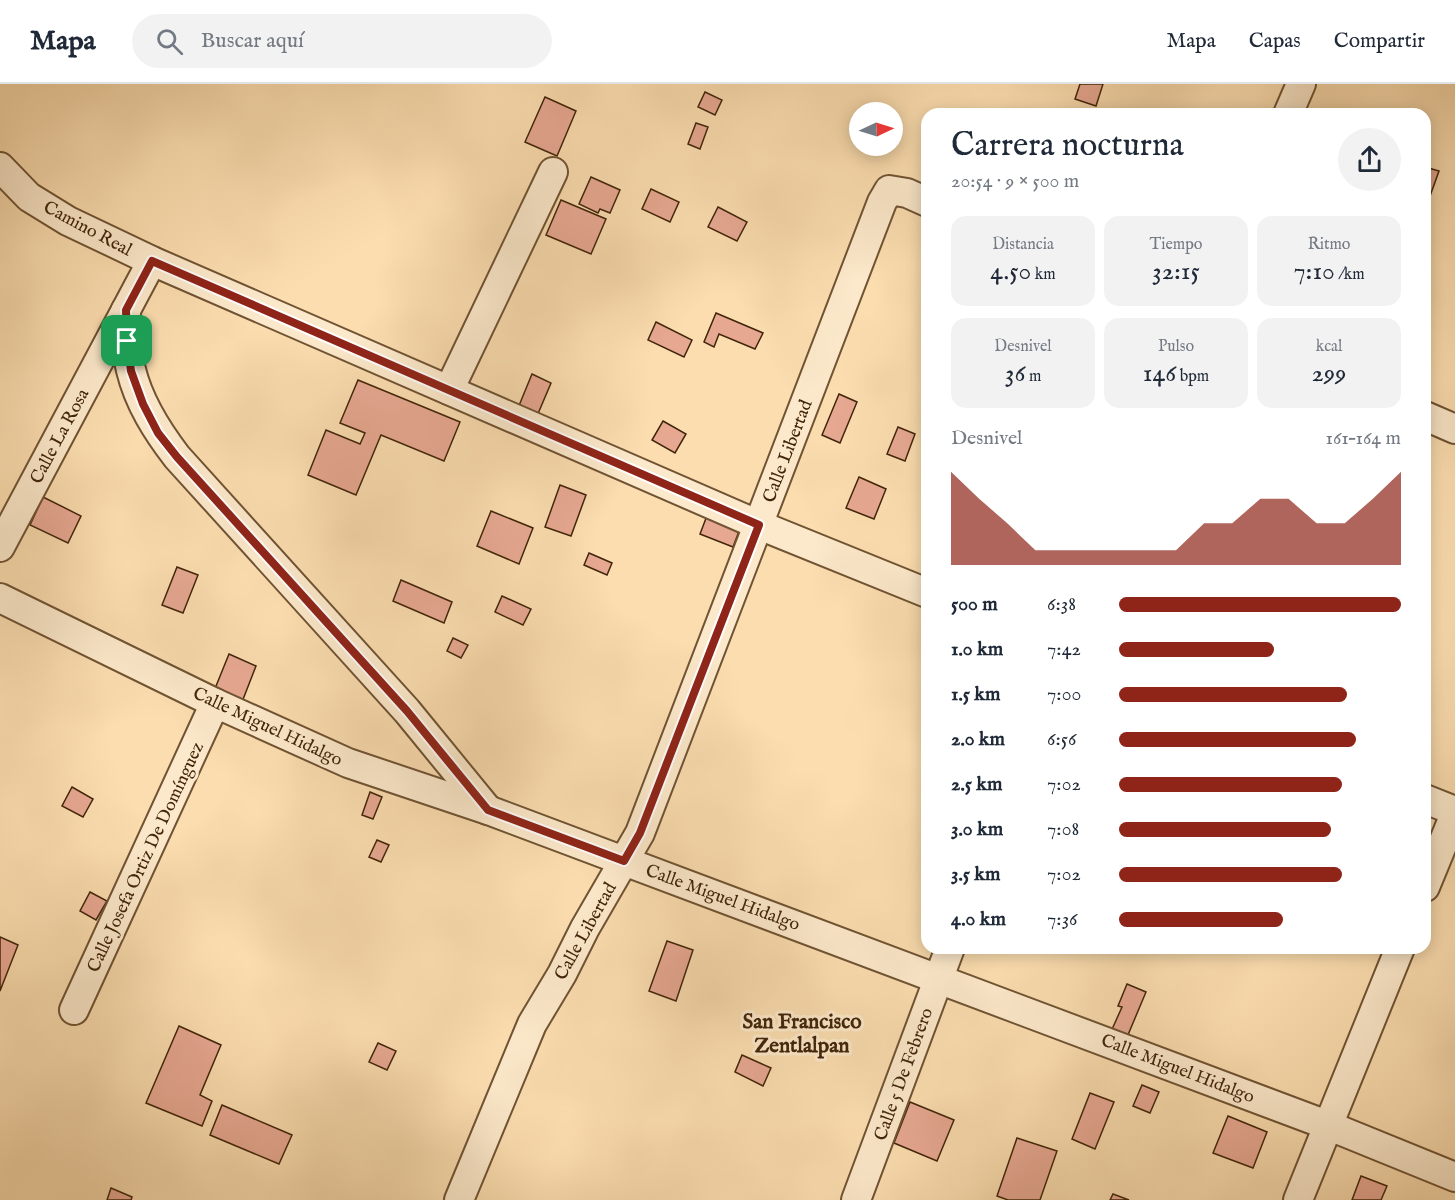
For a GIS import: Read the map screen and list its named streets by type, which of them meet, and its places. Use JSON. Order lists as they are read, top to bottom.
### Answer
{
  "streets": {
    "street": [
      "Camino Real",
      "Calle La Rosa",
      "Calle Libertad",
      "Calle Miguel Hidalgo",
      "Calle Josefa Ortiz De Domínguez",
      "Calle 5 De Febrero"
    ]
  },
  "crossings": [
    ["Camino Real", "Calle La Rosa"],
    ["Camino Real", "Calle Libertad"],
    ["Calle Libertad", "Calle Miguel Hidalgo"],
    ["Calle Miguel Hidalgo", "Calle Josefa Ortiz De Domínguez"],
    ["Calle Miguel Hidalgo", "Calle 5 De Febrero"]
  ],
  "districts": ["San Francisco Zentlalpan"],
  "north": "right",
  "page": {
    "header": "Mapa",
    "search": "Buscar aquí",
    "nav": ["Mapa", "Capas", "Compartir"],
    "heading": ["Carrera nocturna", "20:54 · 9 × 500 m"],
    "stats": [
      ["Distancia", "4.50 km"],
      ["Tiempo", "32:15"],
      ["Ritmo", "7:10 /km"],
      ["Desnivel", "36 m"],
      ["Pulso", "146 bpm"],
      ["kcal", "299"]
    ],
    "chart": ["Desnivel", "161–164 m"],
    "list": [
      {
        "name": "500 m",
        "note": "6:38"
      },
      {
        "name": "1.0 km",
        "note": "7:42"
      },
      {
        "name": "1.5 km",
        "note": "7:00"
      },
      {
        "name": "2.0 km",
        "note": "6:56"
      },
      {
        "name": "2.5 km",
        "note": "7:02"
      },
      {
        "name": "3.0 km",
        "note": "7:08"
      },
      {
        "name": "3.5 km",
        "note": "7:02"
      },
      {
        "name": "4.0 km",
        "note": "7:36"
      }
    ]
  }
}
